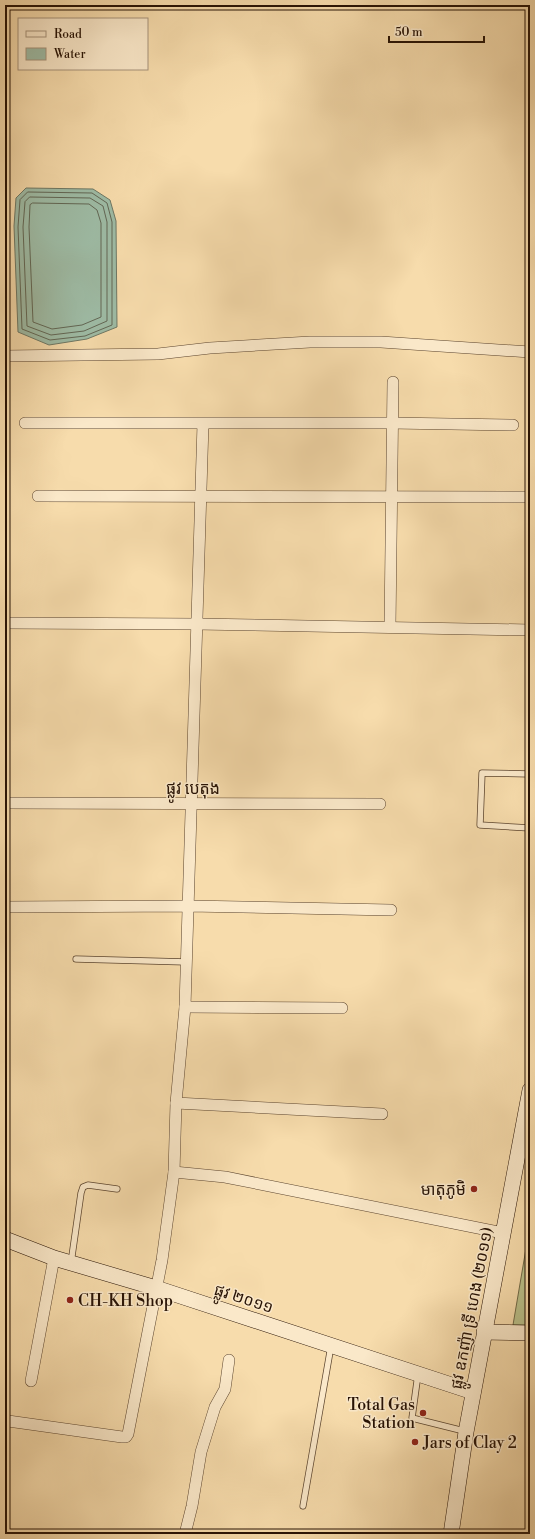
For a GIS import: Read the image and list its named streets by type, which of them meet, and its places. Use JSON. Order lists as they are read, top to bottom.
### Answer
{
  "streets": {
    "main road": ["ផ្លូវ ២០១១", "ផ្លូវ ឧកញ៉ា ទ្រី ហេង (២០១១)"],
    "street": ["ផ្លូវ បេតុង"]
  },
  "crossings": [
    ["ផ្លូវ ២០១១", "ផ្លូវ ឧកញ៉ា ទ្រី ហេង (២០១១)"]
  ],
  "places": [
    "មាតុភូមិ",
    "CH-KH Shop",
    "Total Gas Station",
    "Jars of Clay 2"
  ],
  "legend": ["Road", "Water"],
  "scale_bar": "50 m"
}
